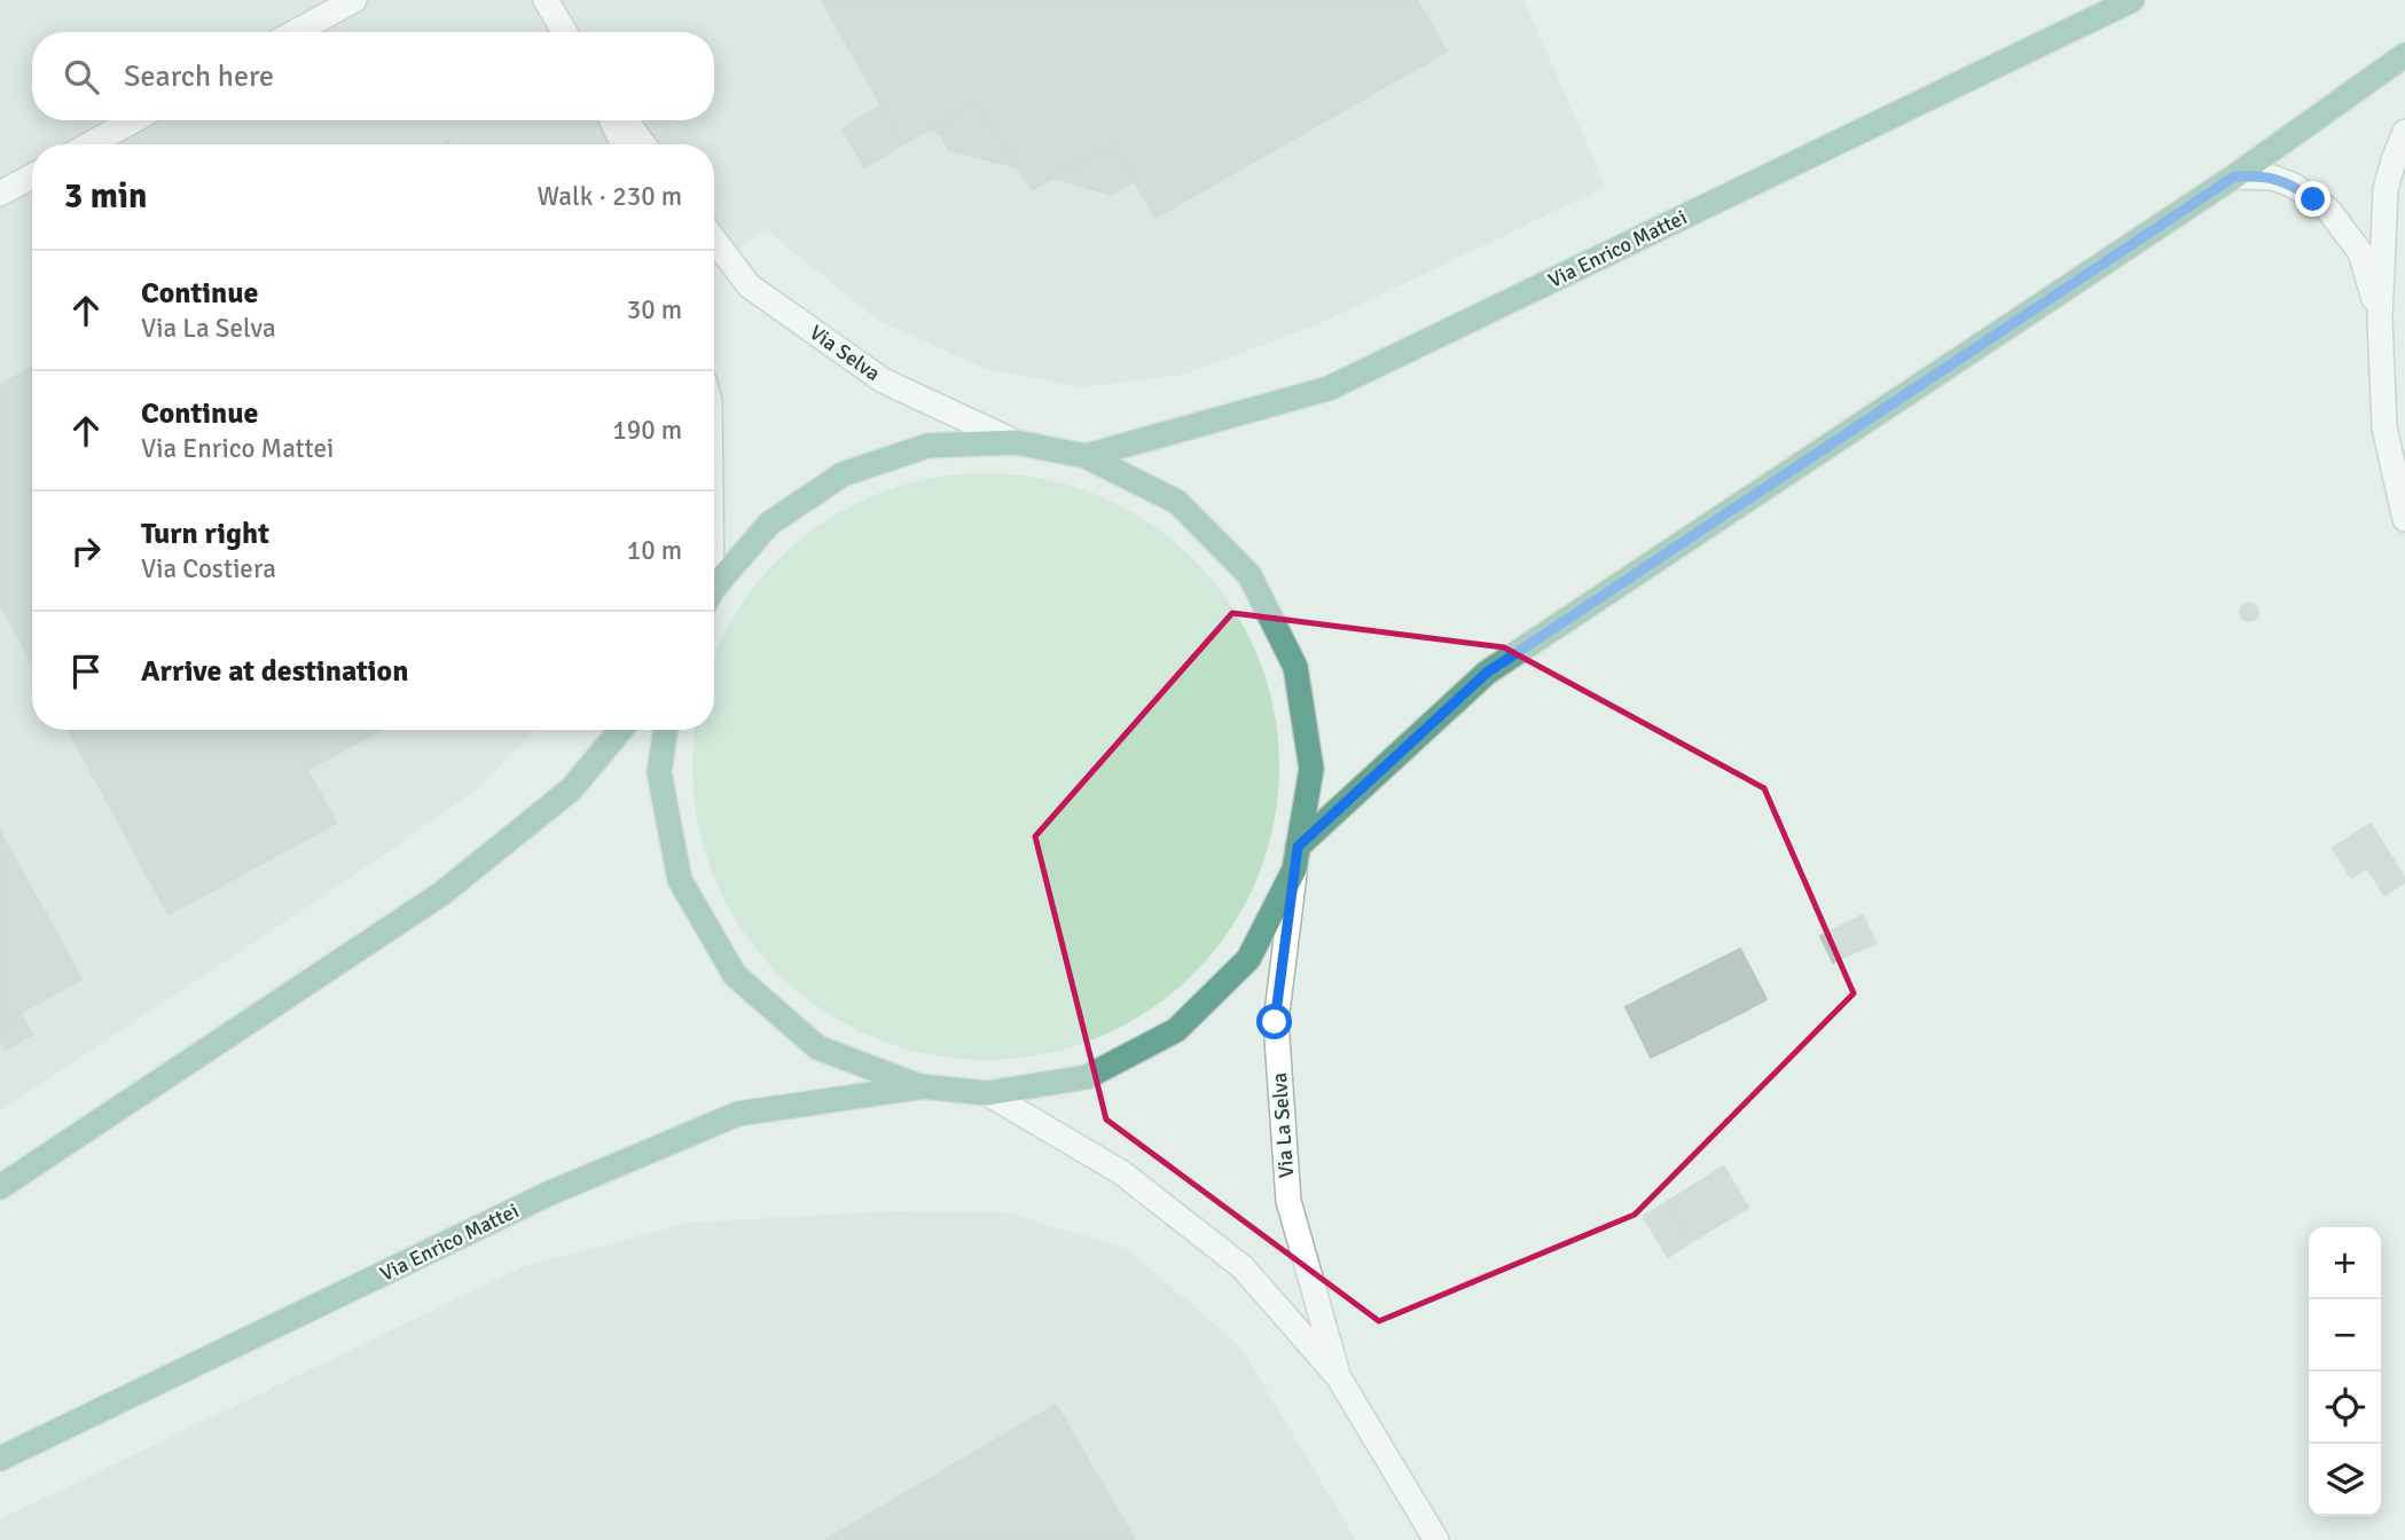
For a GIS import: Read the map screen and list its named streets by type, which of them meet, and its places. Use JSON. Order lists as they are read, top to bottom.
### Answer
{
  "streets": {
    "main road": ["Via Enrico Mattei"],
    "street": ["Via Selva", "Via La Selva"]
  },
  "page": {
    "search": "Search here",
    "heading": ["3 min", "Walk · 230 m"],
    "list": [
      ["Continue", "Via La Selva", "30 m"],
      ["Continue", "Via Enrico Mattei", "190 m"],
      ["Turn right", "Via Costiera", "10 m"],
      "Arrive at destination"
    ],
    "map_buttons": ["+", "−"]
  }
}
